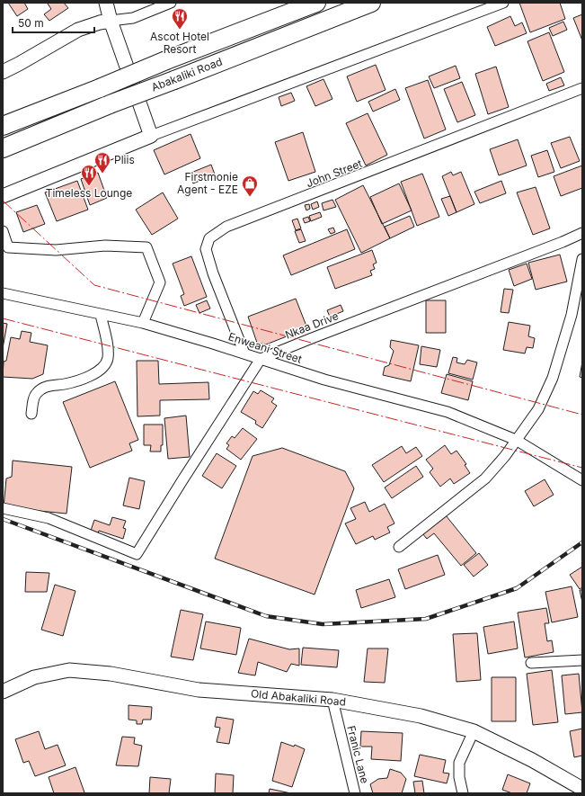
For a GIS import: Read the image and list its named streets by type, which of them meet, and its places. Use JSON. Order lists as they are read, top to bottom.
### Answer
{
  "streets": {
    "highway": ["Abakaliki Road"],
    "main road": ["Old Abakaliki Road"],
    "street": [
      "John Street",
      "Nkaa Drive",
      "Enweani Street",
      "Franic Lane"
    ]
  },
  "crossings": [
    ["John Street", "Enweani Street"],
    ["Nkaa Drive", "Enweani Street"],
    ["Old Abakaliki Road", "Franic Lane"]
  ],
  "places": {
    "restaurant": ["Ascot Hotel Resort", "Pliis", "Timeless Lounge"],
    "shop": ["Firstmonie Agent - EZE"]
  },
  "scale_bar": "50 m"
}
